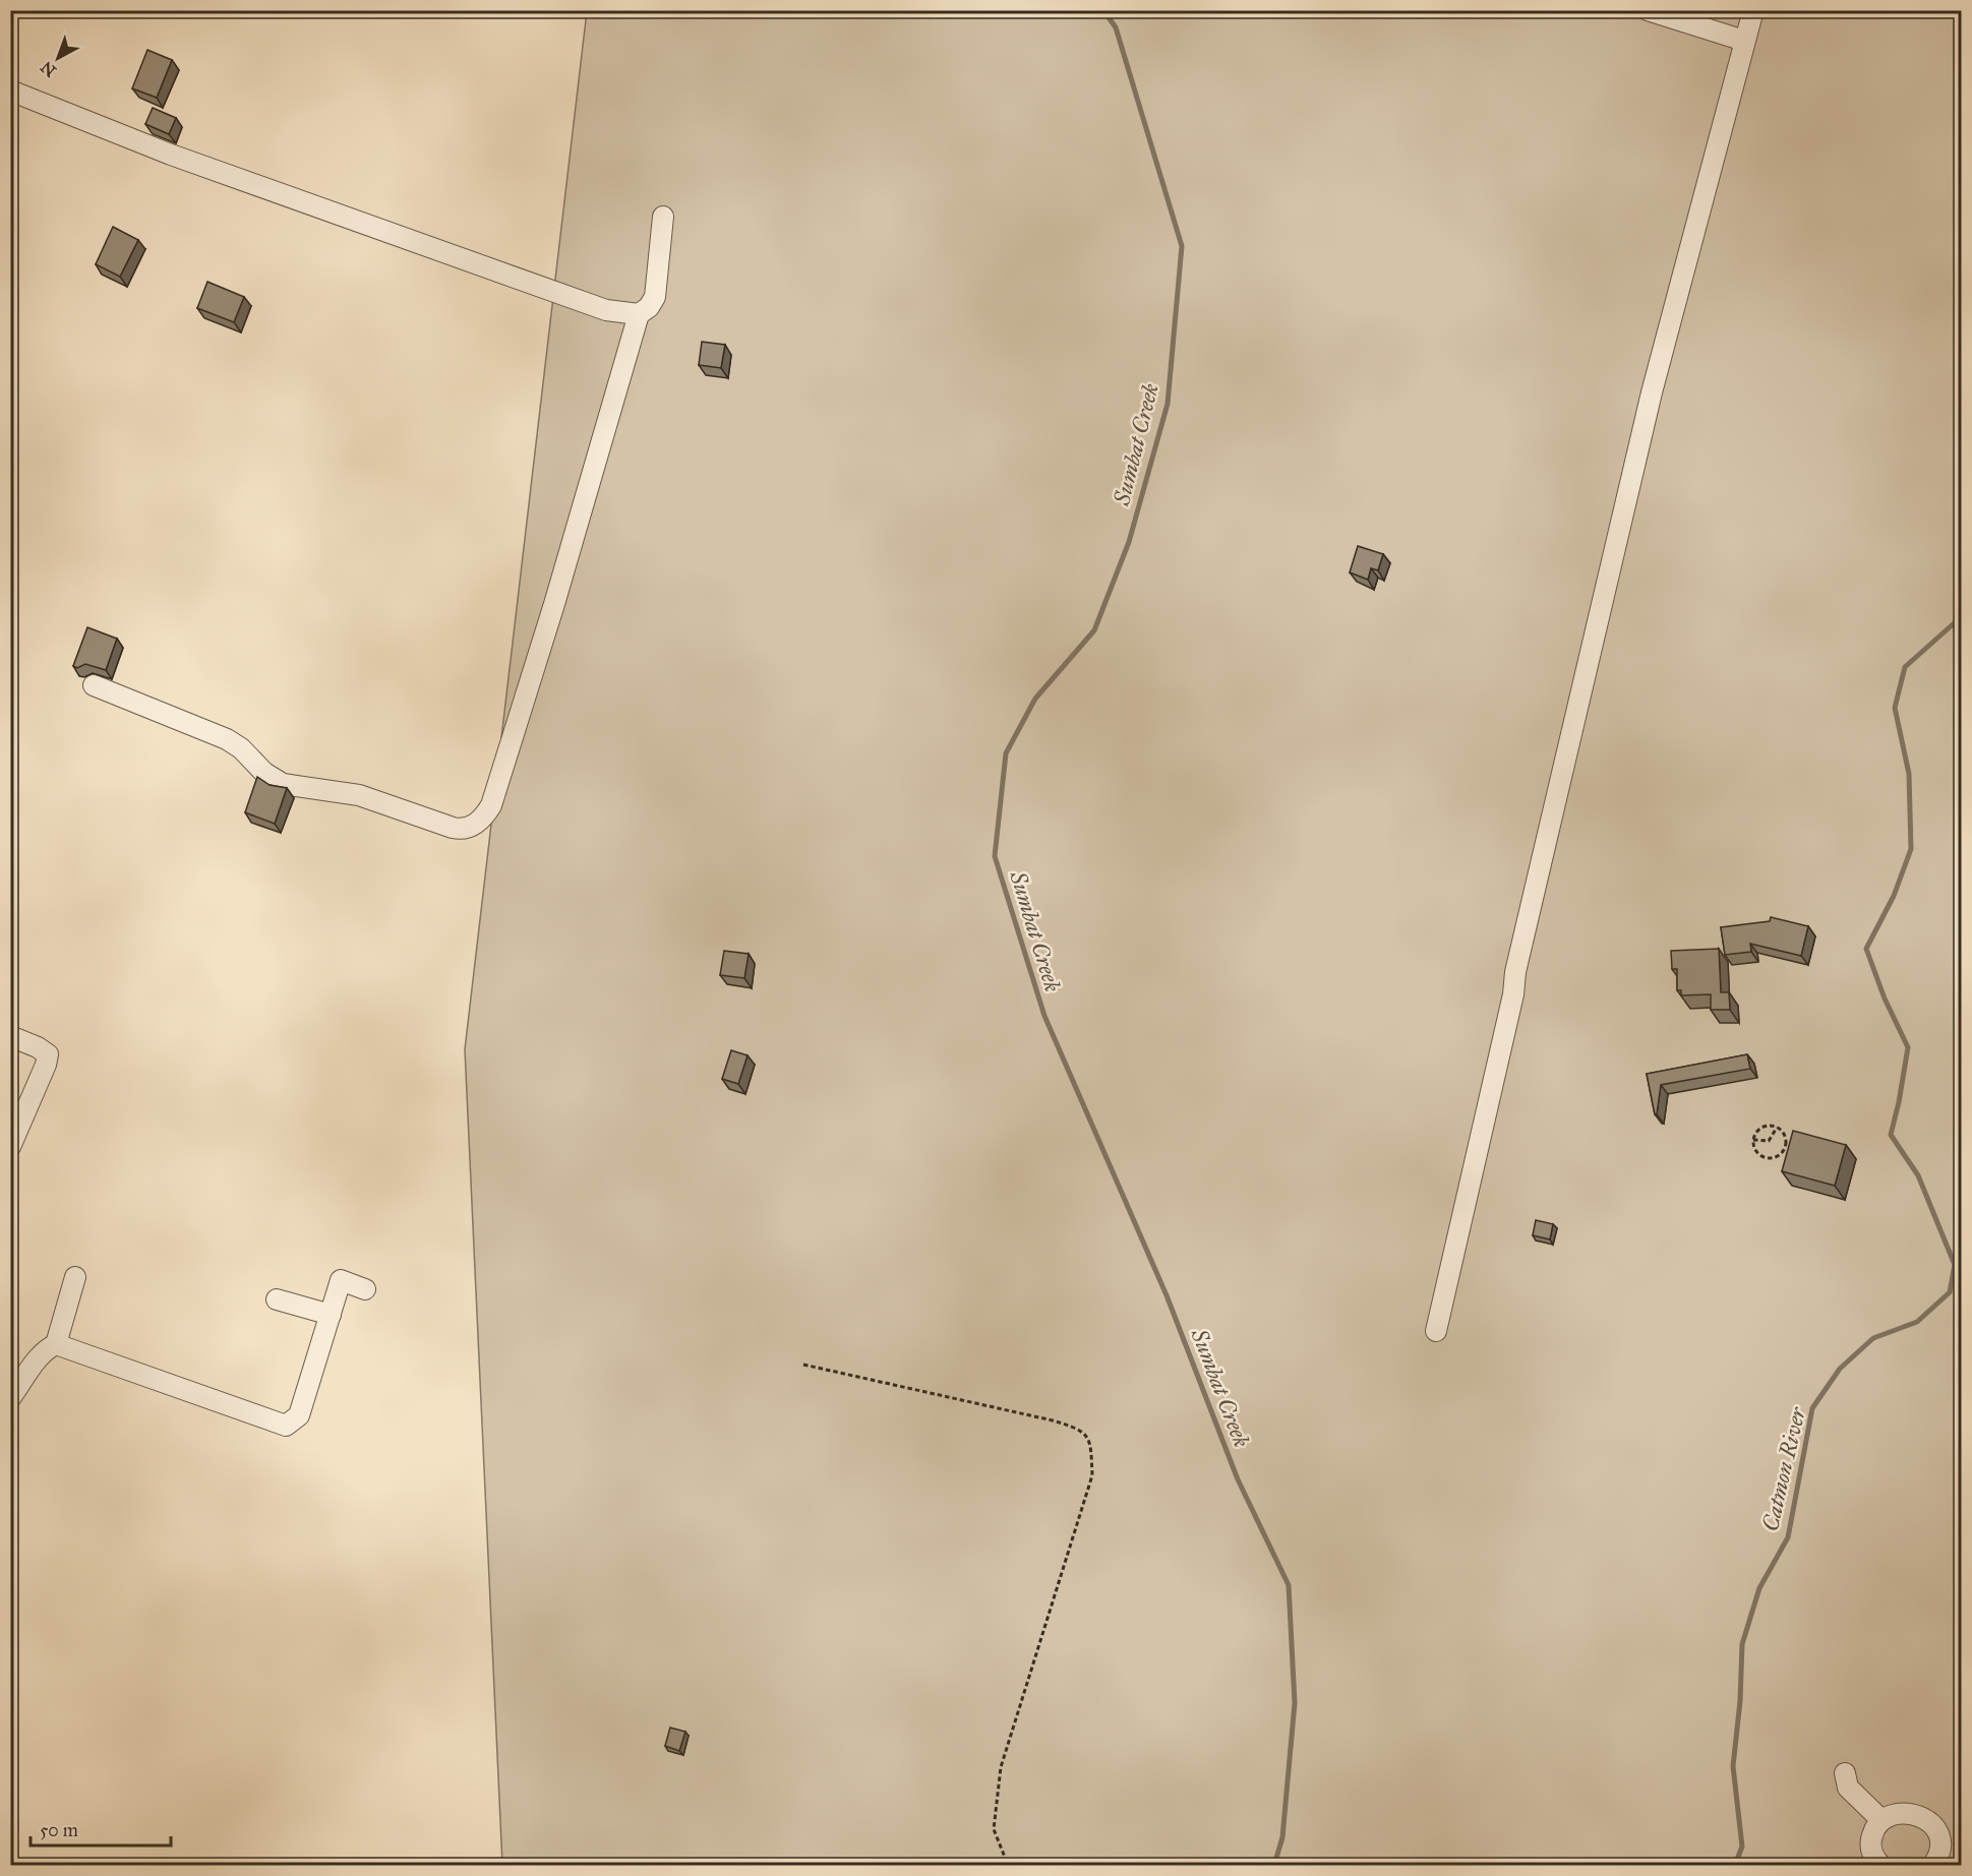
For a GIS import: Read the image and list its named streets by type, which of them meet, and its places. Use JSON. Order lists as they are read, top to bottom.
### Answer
{
  "water": ["Sumbat Creek", "Catmon River"],
  "scale_bar": "50 m",
  "north": "bottom left"
}
